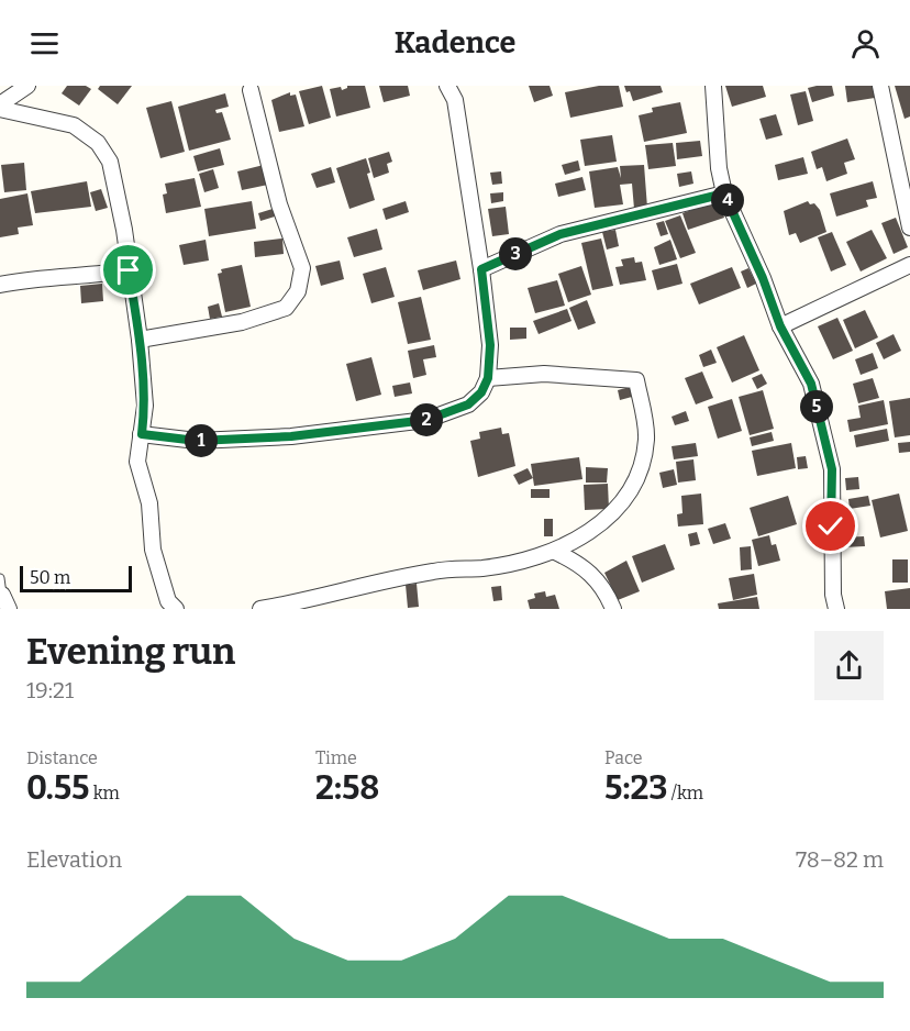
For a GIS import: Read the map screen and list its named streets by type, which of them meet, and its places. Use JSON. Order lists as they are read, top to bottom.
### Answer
{
  "scale_bar": "50 m",
  "page": {
    "header": "Kadence",
    "pins": [
      "4",
      "3",
      "5",
      "2",
      "1"
    ],
    "scale": "50 m",
    "heading": ["Evening run", "19:21"],
    "stats": [
      ["Distance", "0.55 km"],
      ["Time", "2:58"],
      ["Pace", "5:23 /km"]
    ],
    "chart": ["Elevation", "78–82 m"]
  }
}
